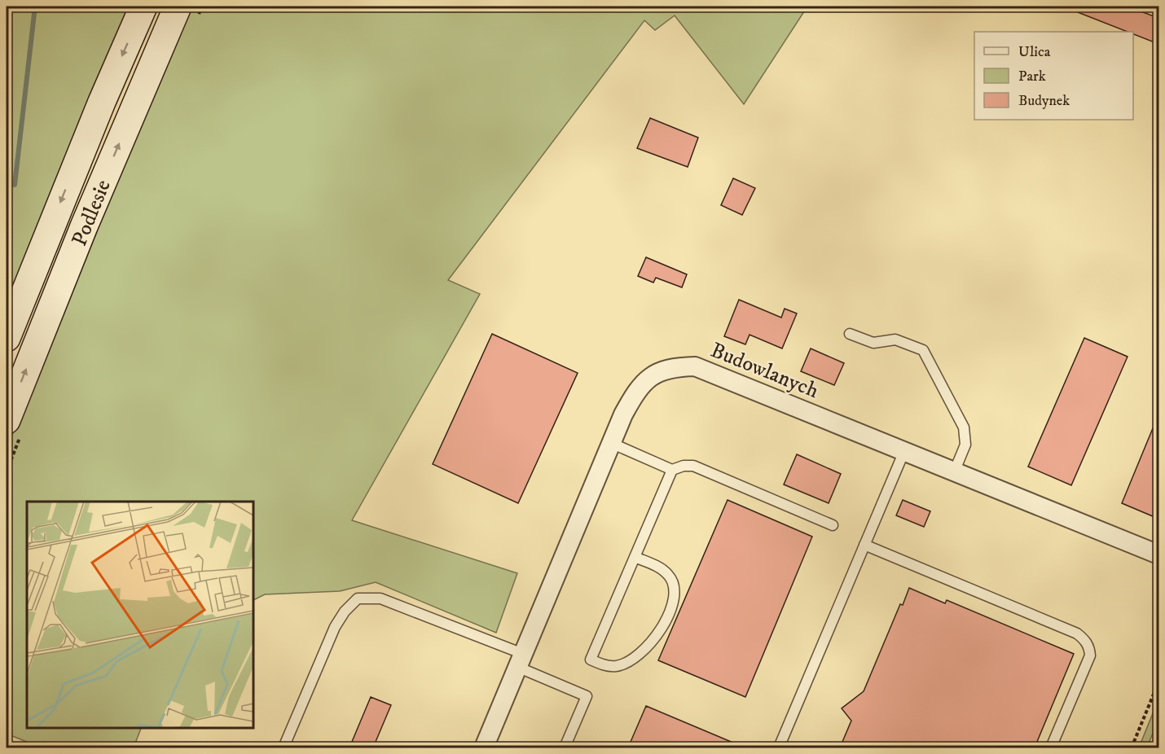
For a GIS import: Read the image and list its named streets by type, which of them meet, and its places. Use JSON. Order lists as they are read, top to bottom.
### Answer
{
  "streets": {
    "street": ["Podlesie", "Budowlanych"]
  },
  "legend": ["Ulica", "Park", "Budynek"]
}
